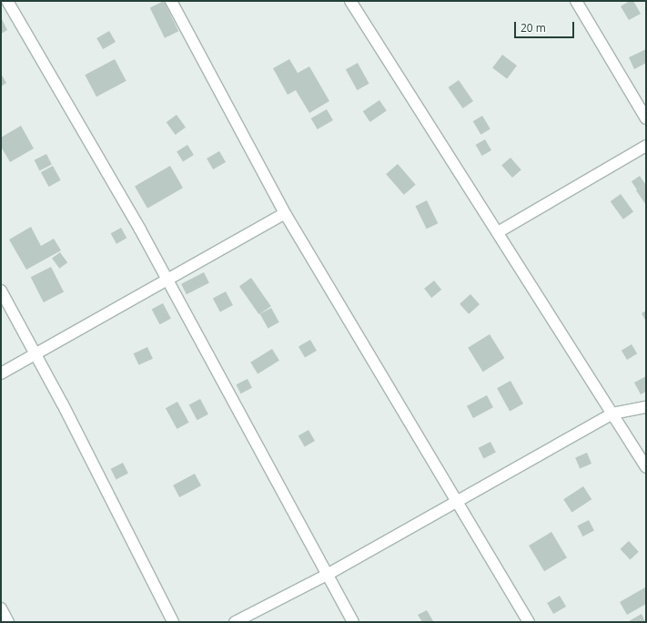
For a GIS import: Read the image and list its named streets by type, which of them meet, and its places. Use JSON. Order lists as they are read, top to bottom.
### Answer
{
  "scale_bar": "20 m"
}
